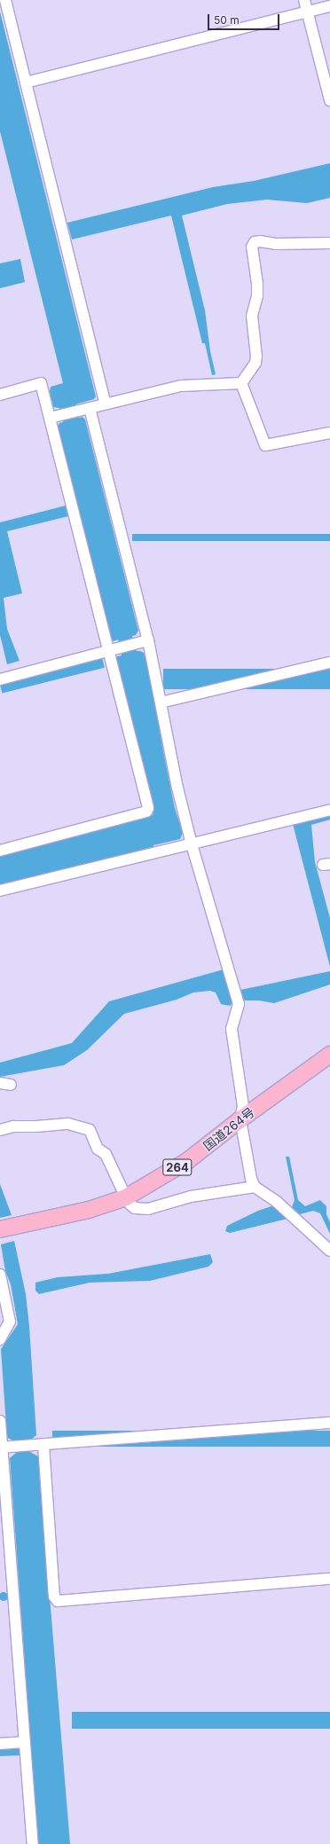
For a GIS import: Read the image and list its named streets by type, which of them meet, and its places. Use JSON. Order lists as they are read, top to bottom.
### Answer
{
  "streets": {
    "highway": ["国道264号", "264"]
  },
  "scale_bar": "50 m"
}
